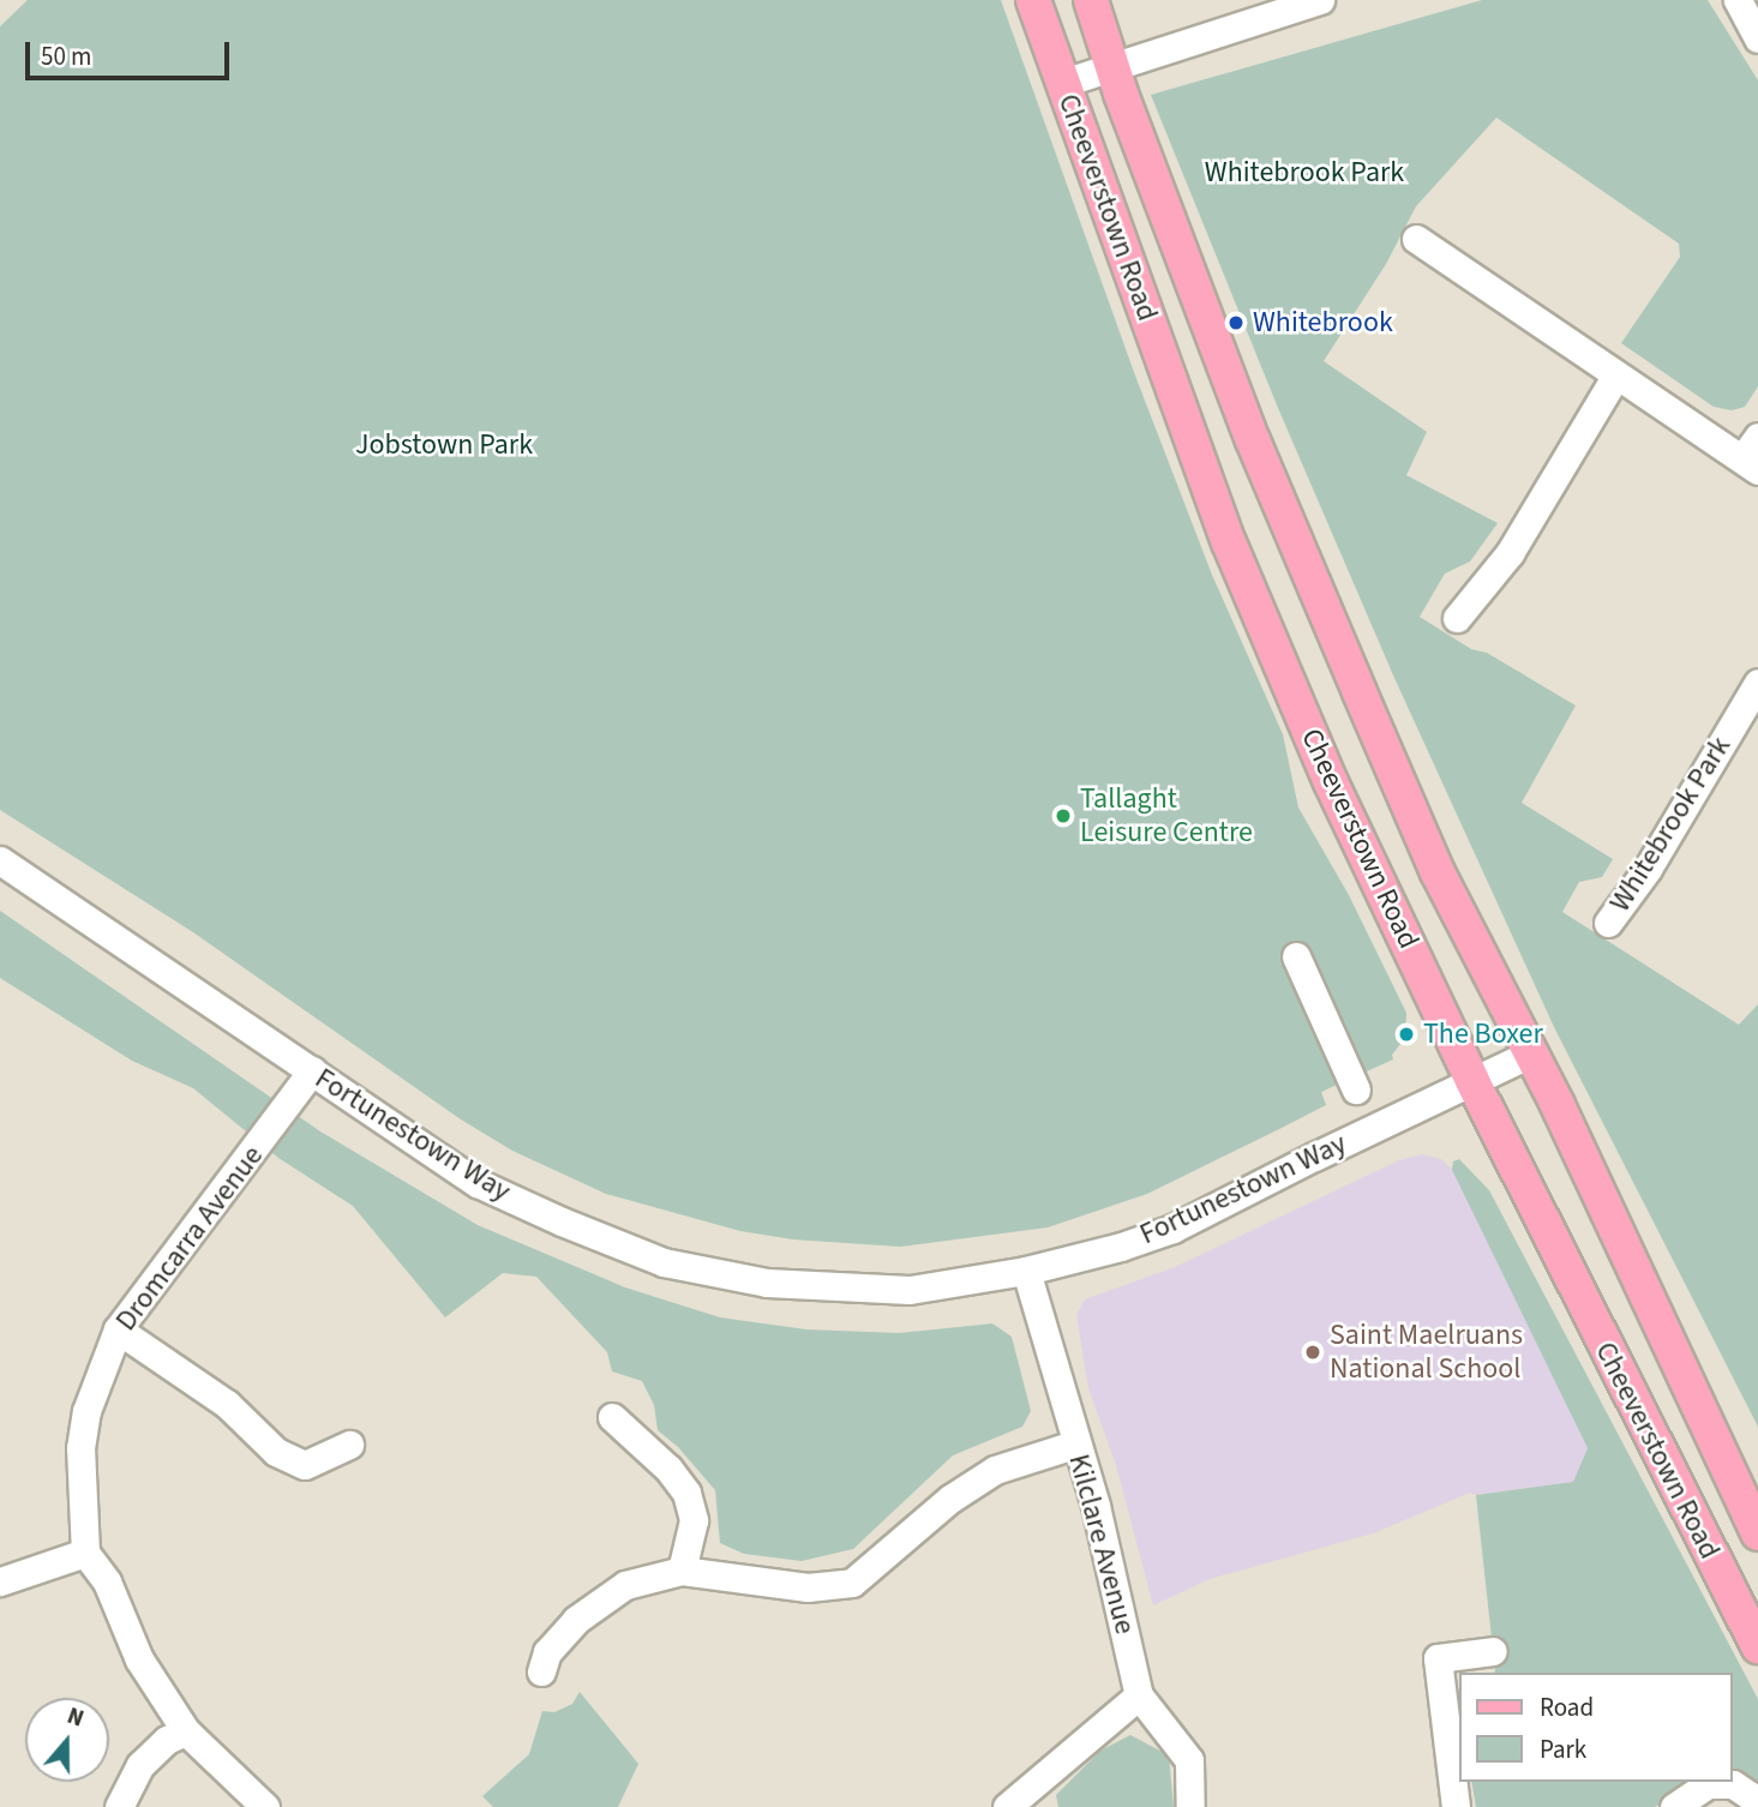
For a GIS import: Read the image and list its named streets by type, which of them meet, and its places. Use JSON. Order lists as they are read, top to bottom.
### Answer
{
  "streets": {
    "main road": ["Cheeverstown Road"],
    "street": [
      "Whitebrook Park",
      "Fortunestown Way",
      "Dromcarra Avenue",
      "Kilclare Avenue"
    ]
  },
  "crossings": [
    ["Cheeverstown Road", "Fortunestown Way"],
    ["Fortunestown Way", "Dromcarra Avenue"],
    ["Fortunestown Way", "Kilclare Avenue"]
  ],
  "parks": ["Whitebrook Park", "Jobstown Park"],
  "places": [
    "Whitebrook",
    "Tallaght Leisure Centre",
    "The Boxer",
    "Saint Maelruans National School"
  ],
  "legend": ["Road", "Park"],
  "scale_bar": "50 m",
  "north": "top"
}
